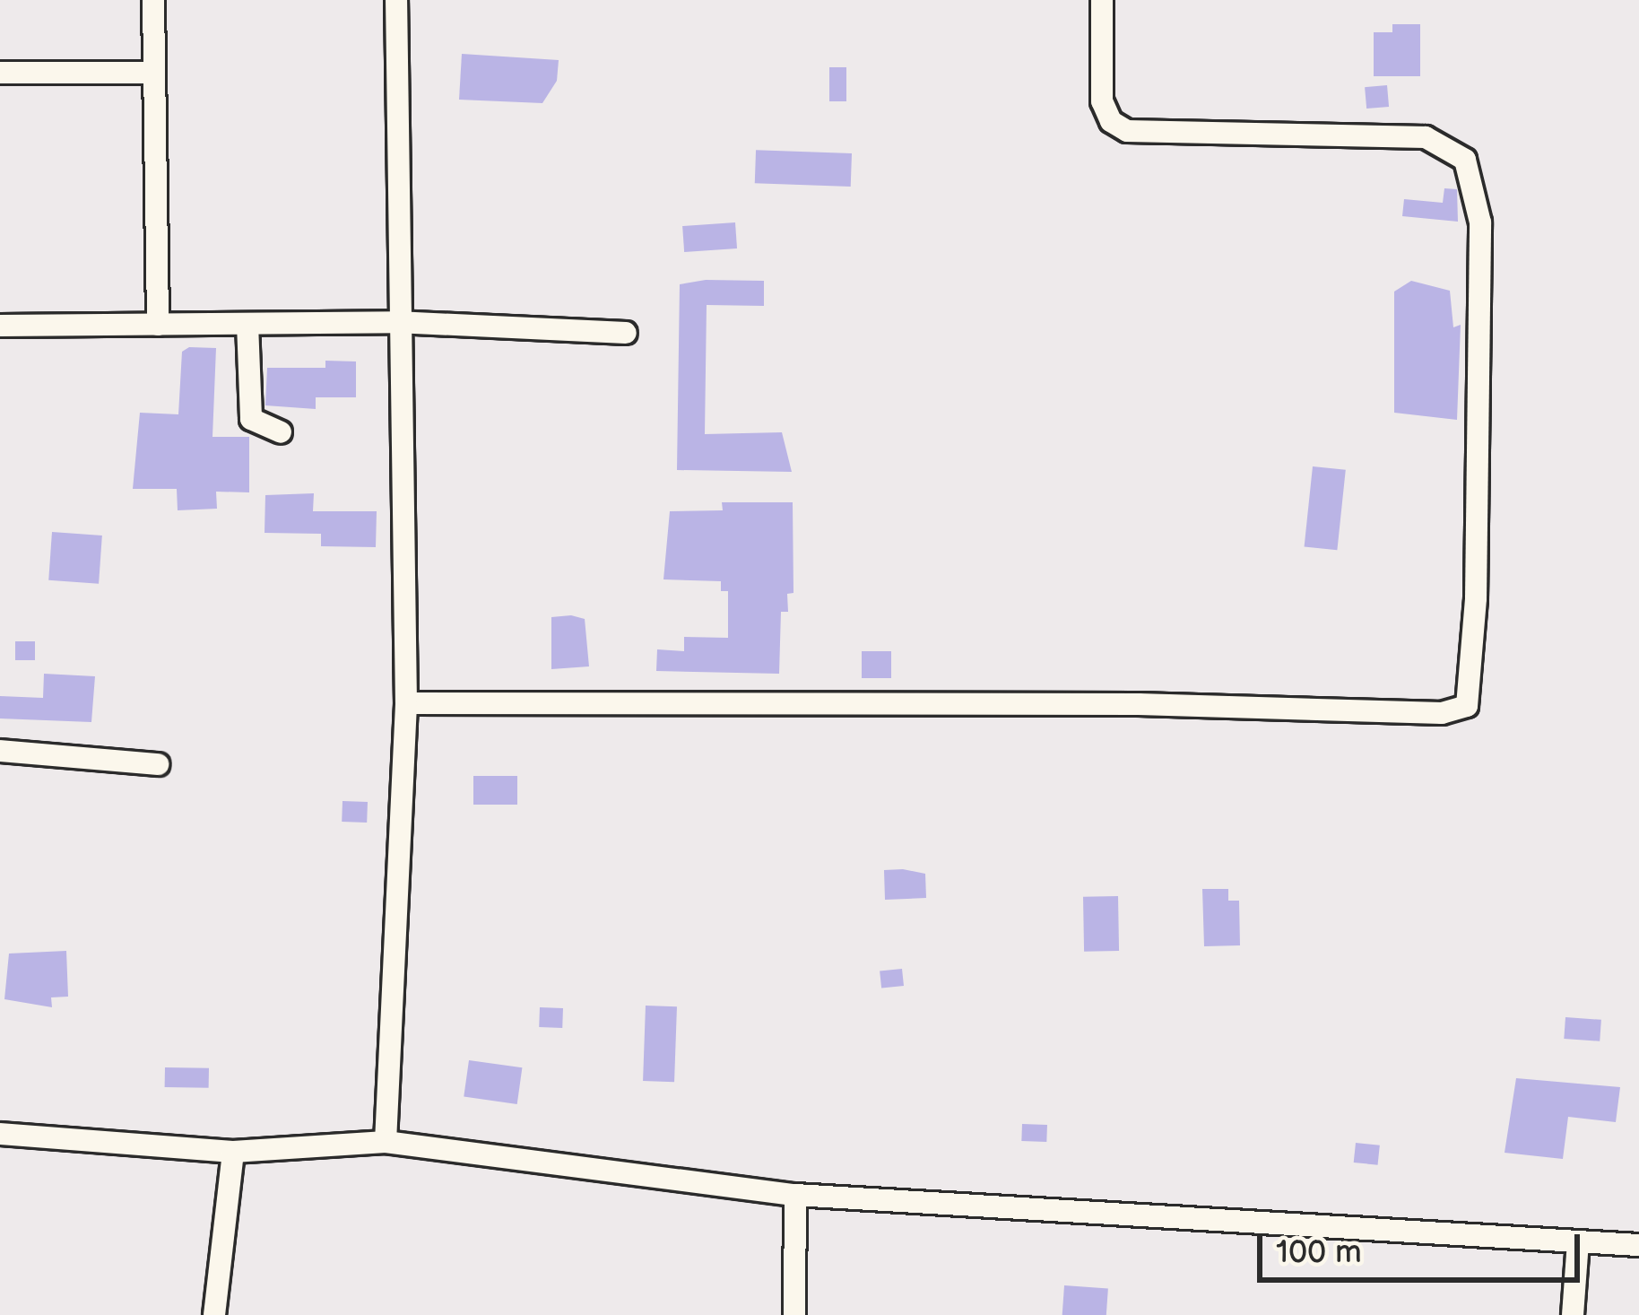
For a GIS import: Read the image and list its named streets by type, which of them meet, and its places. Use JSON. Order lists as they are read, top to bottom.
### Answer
{
  "scale_bar": "100 m"
}
